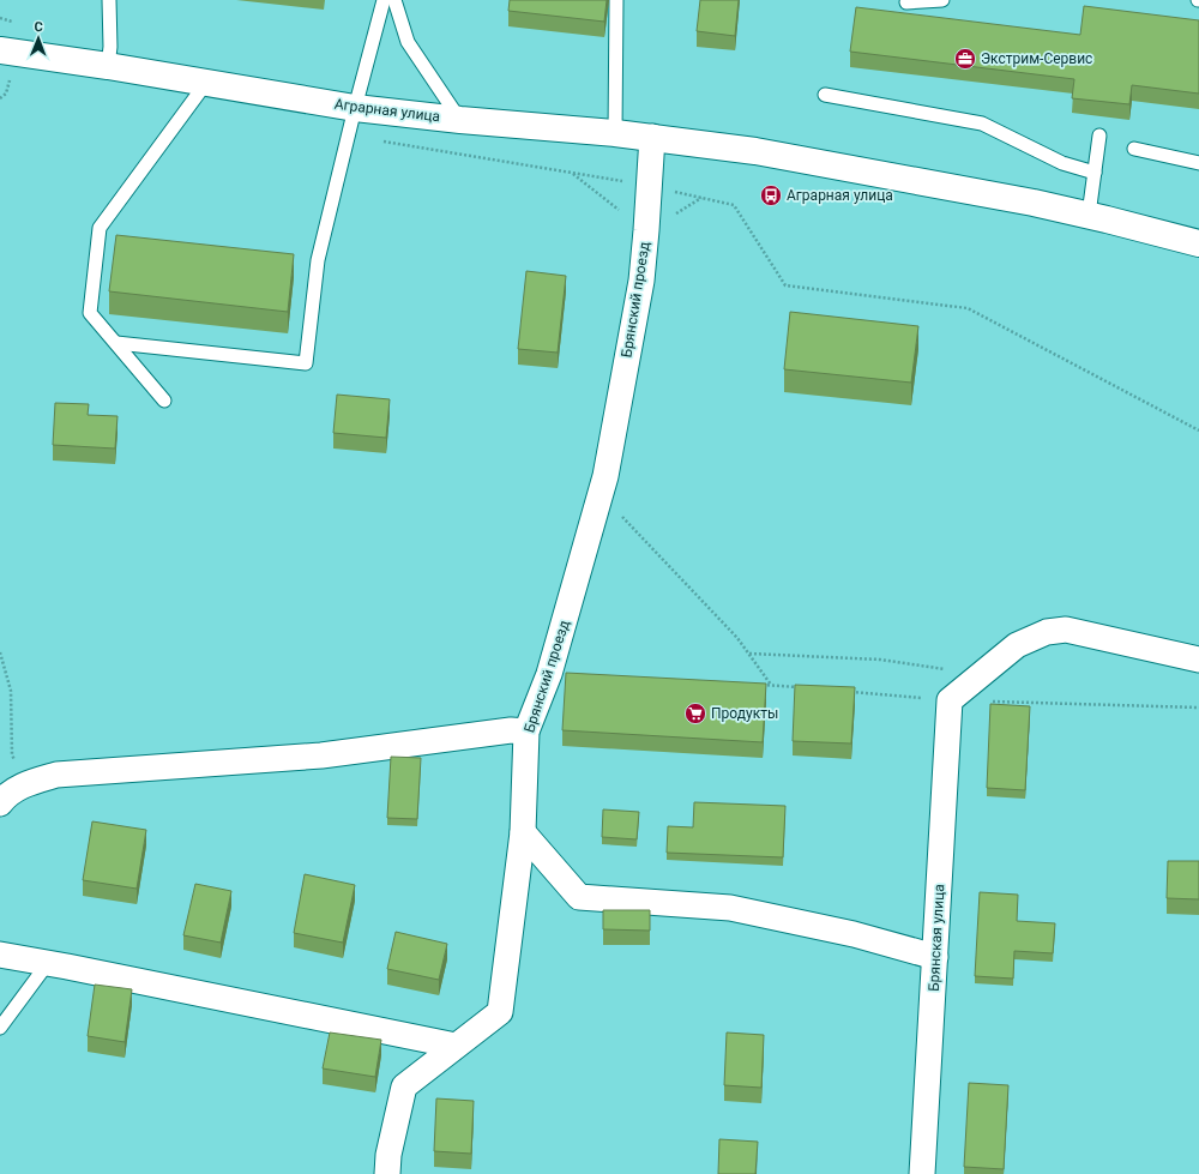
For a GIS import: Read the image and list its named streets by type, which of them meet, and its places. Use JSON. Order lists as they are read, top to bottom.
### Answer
{
  "streets": {
    "street": ["Аграрная улица", "Брянский проезд", "Брянская улица"]
  },
  "crossings": [
    ["Аграрная улица", "Брянский проезд"]
  ],
  "places": {
    "office": ["Экстрим-Сервис"],
    "bus stop": ["Аграрная улица"],
    "supermarket": ["Продукты"]
  },
  "north": "top"
}
